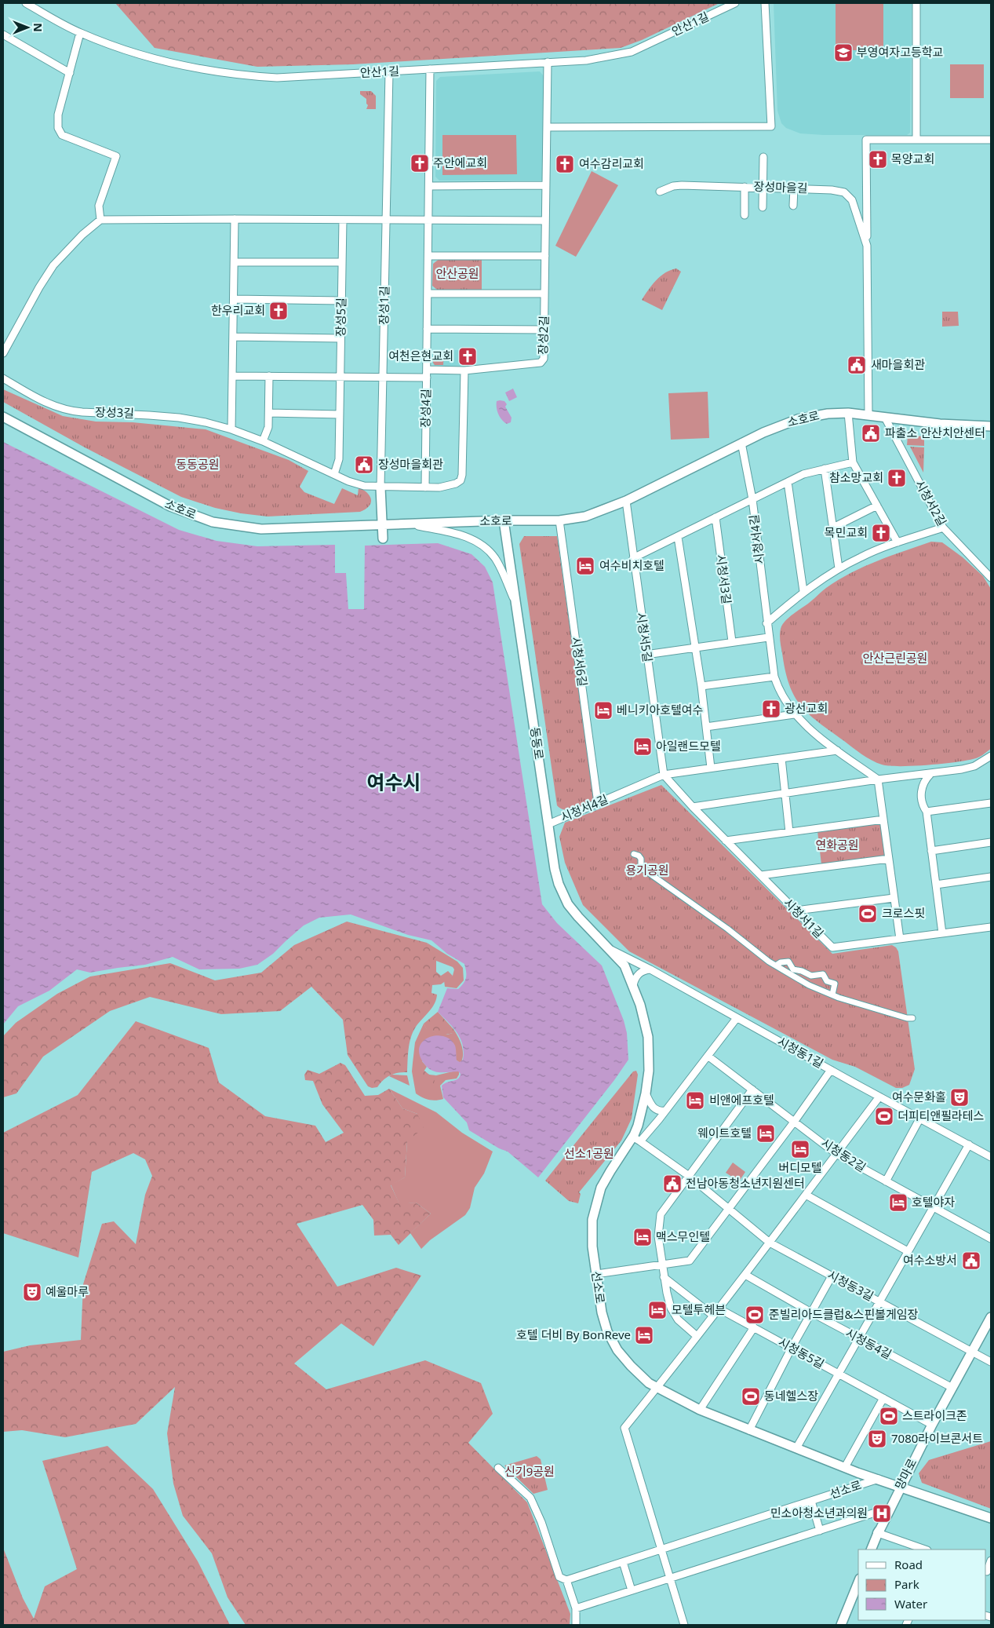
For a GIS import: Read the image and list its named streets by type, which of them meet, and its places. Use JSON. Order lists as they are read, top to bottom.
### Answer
{
  "streets": {
    "street": [
      "안산1길",
      "장성마을길",
      "장성1길",
      "장성5길",
      "장성2길",
      "장성4길",
      "장성3길",
      "소호로",
      "시청서2길",
      "시청서4길",
      "시청서3길",
      "시청서5길",
      "시청서6길",
      "동동로",
      "시청서1길",
      "시청동1길",
      "시청동2길",
      "시청동3길",
      "선소로",
      "시청동4길",
      "시청동5길",
      "망마로"
    ]
  },
  "crossings": [
    ["안산1길", "장성1길"],
    ["안산1길", "장성2길"],
    ["안산1길", "장성4길"],
    ["장성마을길", "소호로"],
    ["장성1길", "장성3길"],
    ["장성1길", "소호로"],
    ["장성5길", "장성3길"],
    ["소호로", "시청서2길"],
    ["소호로", "시청서4길"],
    ["소호로", "시청서5길"],
    ["소호로", "시청서6길"],
    ["소호로", "동동로"],
    ["시청서4길", "시청서5길"],
    ["시청서4길", "시청서6길"],
    ["시청서4길", "동동로"],
    ["시청서4길", "시청서1길"],
    ["시청서5길", "시청서1길"],
    ["동동로", "시청동1길"],
    ["동동로", "선소로"],
    ["시청동1길", "선소로"],
    ["시청동3길", "선소로"],
    ["시청동3길", "망마로"],
    ["선소로", "망마로"],
    ["시청동4길", "망마로"],
    ["시청동5길", "망마로"]
  ],
  "districts": ["여수시"],
  "parks": [
    "안산공원",
    "동동공원",
    "안산근린공원",
    "연화공원",
    "용기공원",
    "선소1공원",
    "신기9공원"
  ],
  "places": {
    "school or university": ["부영여자고등학교"],
    "church": [
      "목양교회",
      "주안에교회",
      "여수감리교회",
      "한우리교회",
      "여천은현교회",
      "참소망교회",
      "목민교회",
      "광선교회"
    ],
    "public building": [
      "새마을회관",
      "파출소 안산치안센터",
      "장성마을회관",
      "전남아동청소년지원센터",
      "여수소방서"
    ],
    "hotel": [
      "여수비치호텔",
      "베니키아호텔여수",
      "아일랜드모텔",
      "비앤에프호텔",
      "웨이트호텔",
      "버디모텔",
      "호텔야자",
      "맥스무인텔",
      "모텔투헤븐",
      "호텔 더비 By BonReve"
    ],
    "sports": [
      "크로스핏",
      "더피티앤필라테스",
      "준빌리아드클럽&스핀볼게임장",
      "동네헬스장",
      "스트라이크존"
    ],
    "theatre": ["여수문화홀", "예울마루", "7080라이브콘서트"],
    "hospital": ["민소아청소년과의원"]
  },
  "legend": ["Road", "Park", "Water"],
  "north": "right"
}
